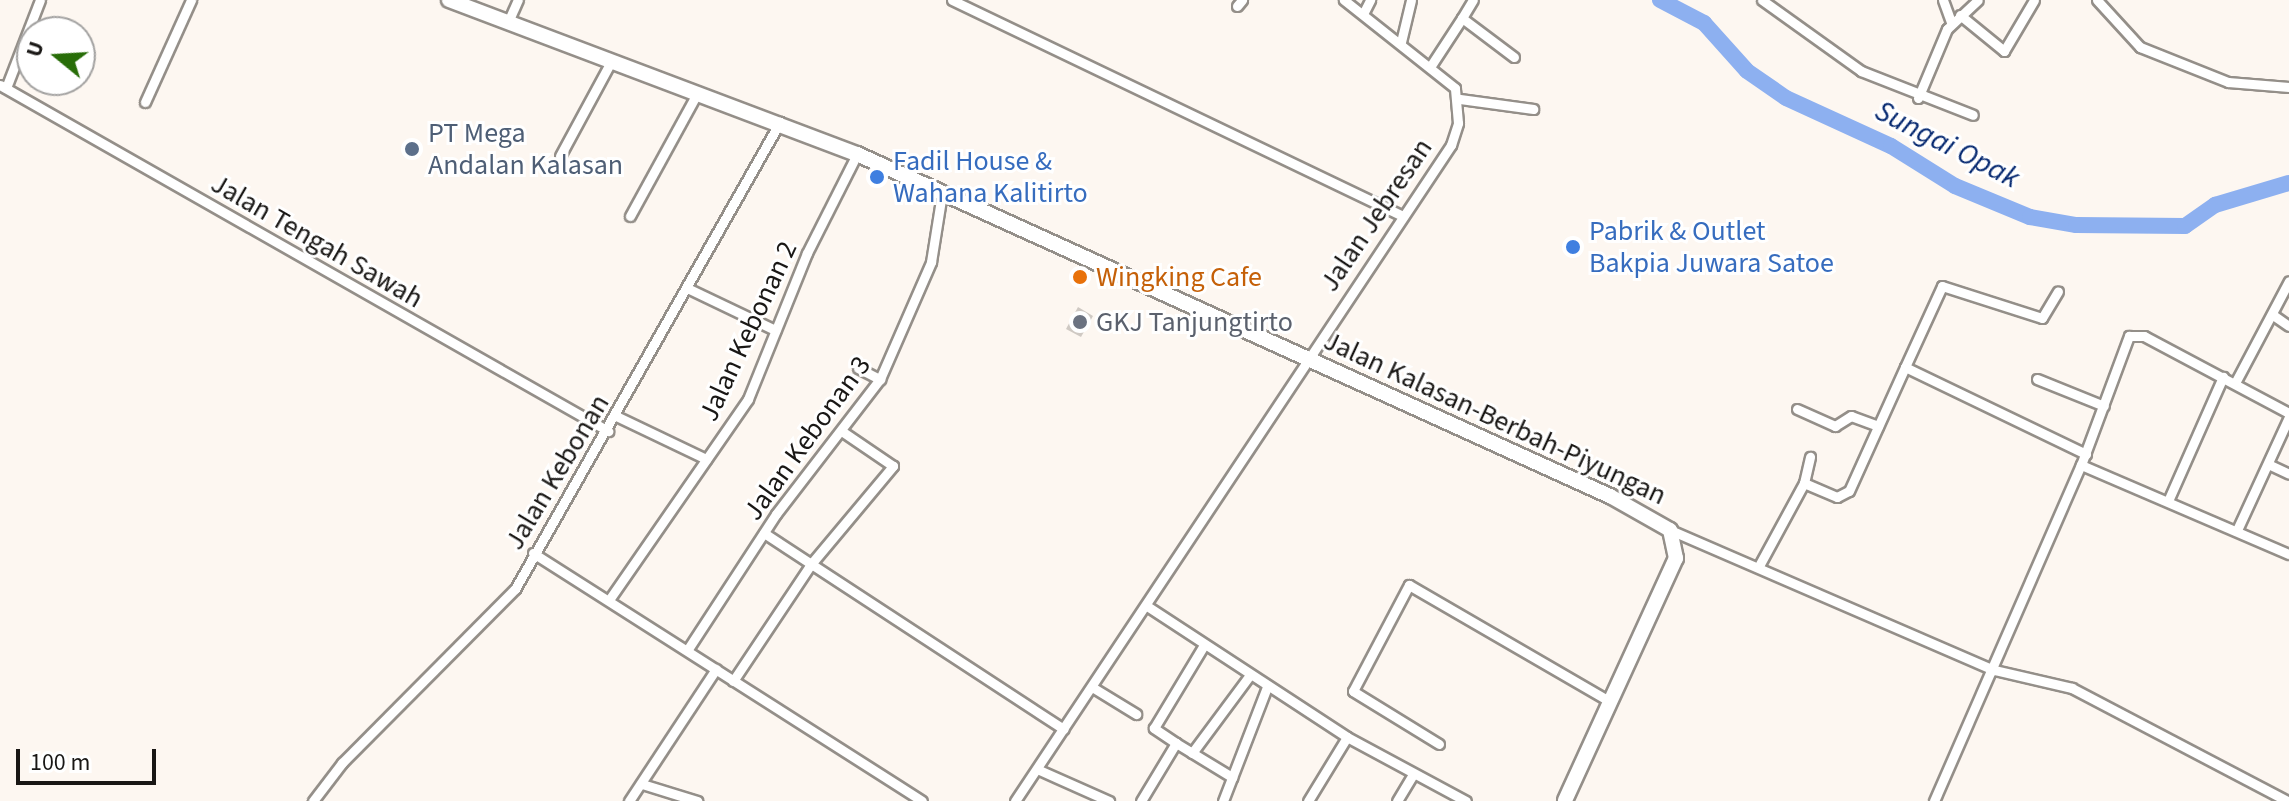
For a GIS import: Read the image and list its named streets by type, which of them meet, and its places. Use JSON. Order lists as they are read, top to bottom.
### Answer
{
  "streets": {
    "street": [
      "Jalan Jebresan",
      "Jalan Tengah Sawah",
      "Jalan Kebonan 2",
      "Jalan Kalasan-Berbah-Piyungan",
      "Jalan Kebonan 3",
      "Jalan Kebonan"
    ]
  },
  "crossings": [
    ["Jalan Jebresan", "Jalan Kalasan-Berbah-Piyungan"],
    ["Jalan Tengah Sawah", "Jalan Kebonan"],
    ["Jalan Kebonan 2", "Jalan Kalasan-Berbah-Piyungan"],
    ["Jalan Kalasan-Berbah-Piyungan", "Jalan Kebonan 3"],
    ["Jalan Kalasan-Berbah-Piyungan", "Jalan Kebonan"]
  ],
  "water": ["Sungai Opak"],
  "places": [
    "PT Mega Andalan Kalasan",
    "Fadil House & Wahana Kalitirto",
    "Pabrik & Outlet Bakpia Juwara Satoe",
    "Wingking Cafe",
    "GKJ Tanjungtirto"
  ],
  "scale_bar": "100 m",
  "north": "left"
}
